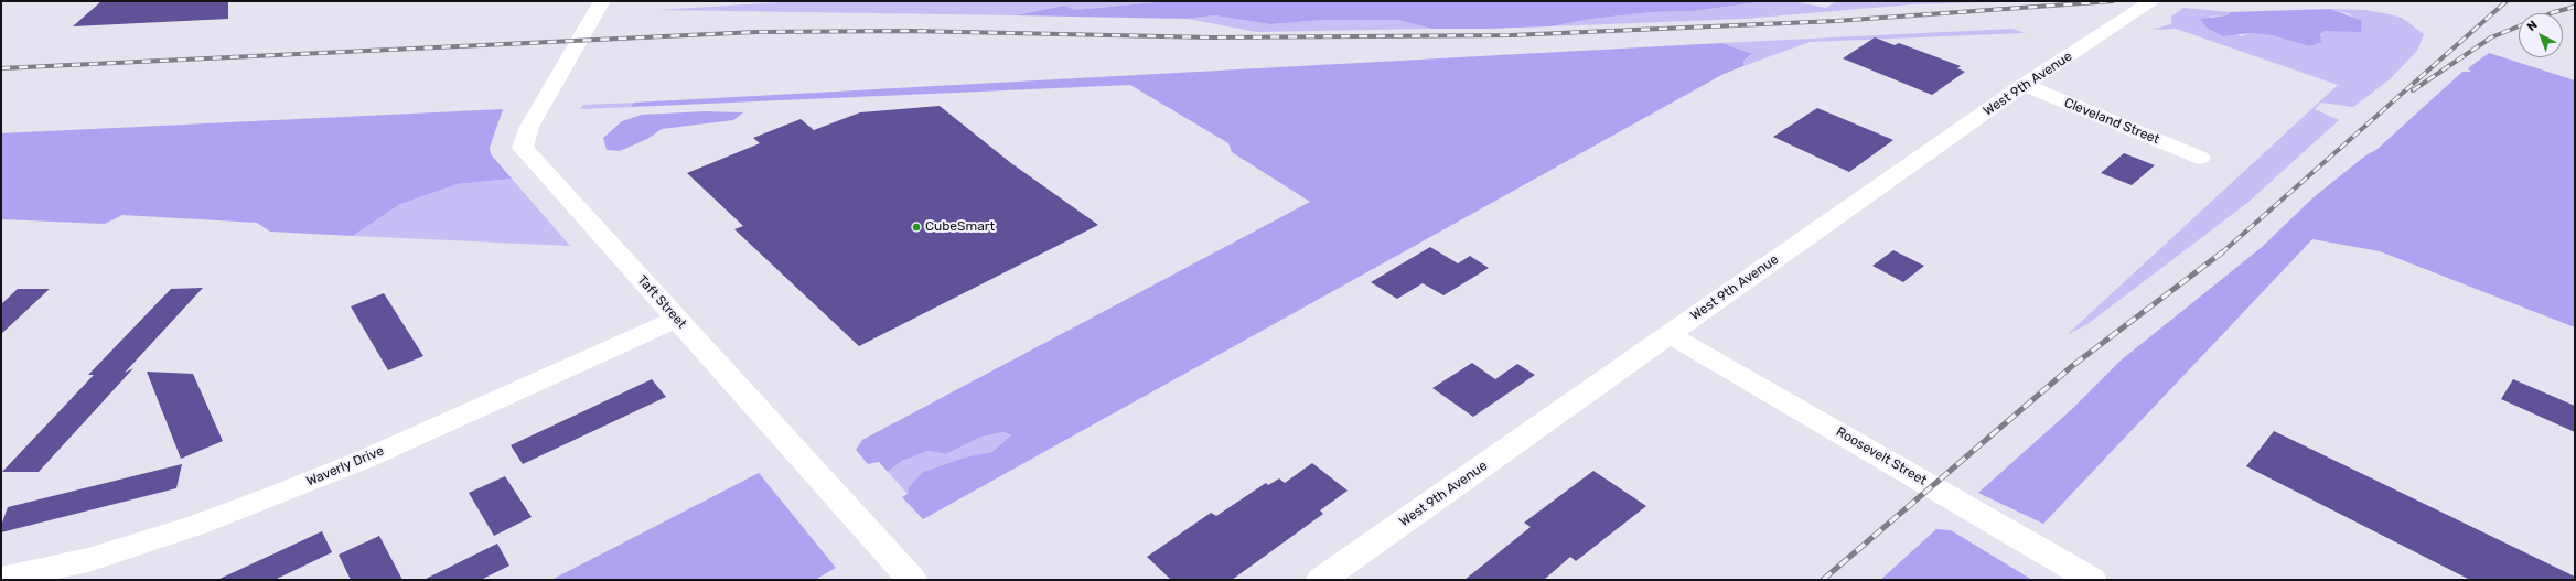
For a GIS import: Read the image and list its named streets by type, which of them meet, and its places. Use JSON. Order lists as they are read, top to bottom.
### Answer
{
  "streets": {
    "street": [
      "West 9th Avenue",
      "Cleveland Street",
      "Taft Street",
      "Roosevelt Street",
      "Waverly Drive"
    ]
  },
  "crossings": [
    ["West 9th Avenue", "Cleveland Street"],
    ["West 9th Avenue", "Roosevelt Street"],
    ["Taft Street", "Waverly Drive"]
  ],
  "places": ["CubeSmart"],
  "north": "top left"
}
